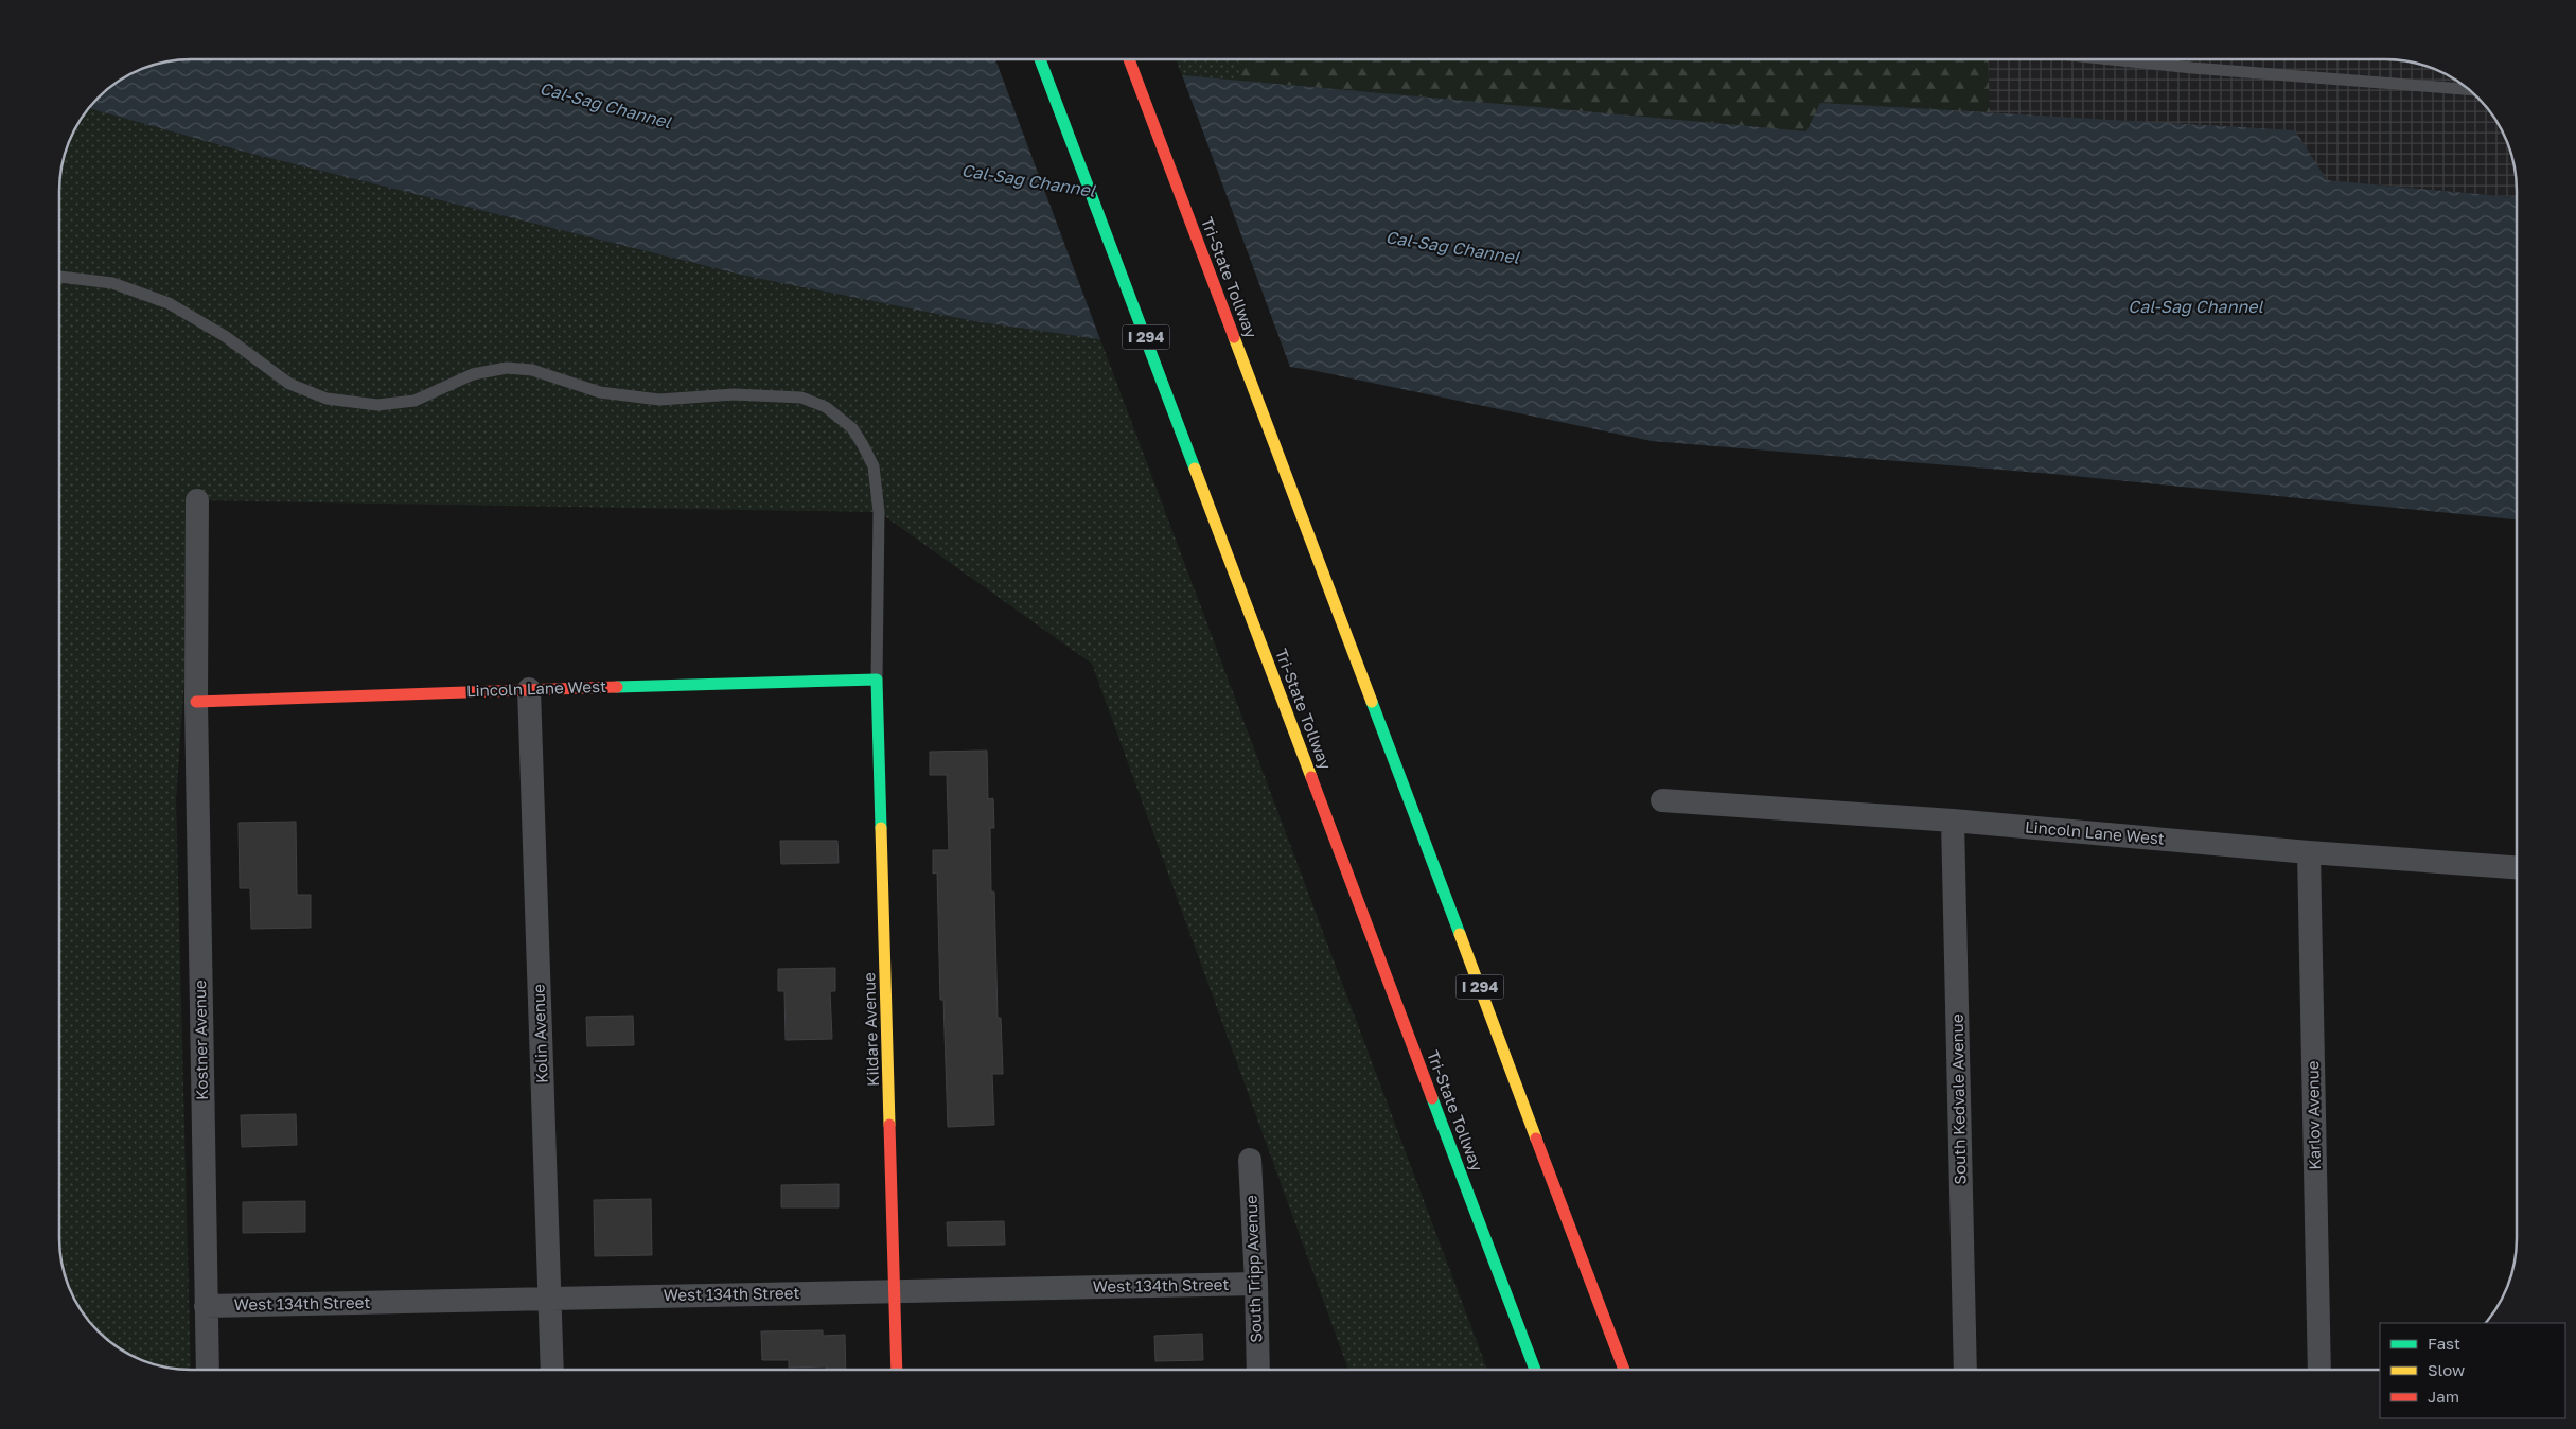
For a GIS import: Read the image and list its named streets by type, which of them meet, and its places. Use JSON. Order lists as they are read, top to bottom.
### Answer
{
  "streets": {
    "main road": [
      "Tri-State Tollway",
      "I 294",
      "Lincoln Lane West",
      "Kildare Avenue"
    ],
    "street": [
      "Kolin Avenue",
      "Kostner Avenue",
      "South Kedvale Avenue",
      "Karlov Avenue",
      "South Tripp Avenue",
      "West 134th Street"
    ]
  },
  "crossings": [
    ["Lincoln Lane West", "Kildare Avenue"],
    ["Lincoln Lane West", "Kolin Avenue"],
    ["Lincoln Lane West", "Kostner Avenue"],
    ["Lincoln Lane West", "South Kedvale Avenue"],
    ["Lincoln Lane West", "Karlov Avenue"],
    ["Kildare Avenue", "West 134th Street"],
    ["Kolin Avenue", "West 134th Street"],
    ["Kostner Avenue", "West 134th Street"],
    ["South Tripp Avenue", "West 134th Street"]
  ],
  "water": ["Cal-Sag Channel"],
  "legend": ["Fast", "Slow", "Jam"]
}
